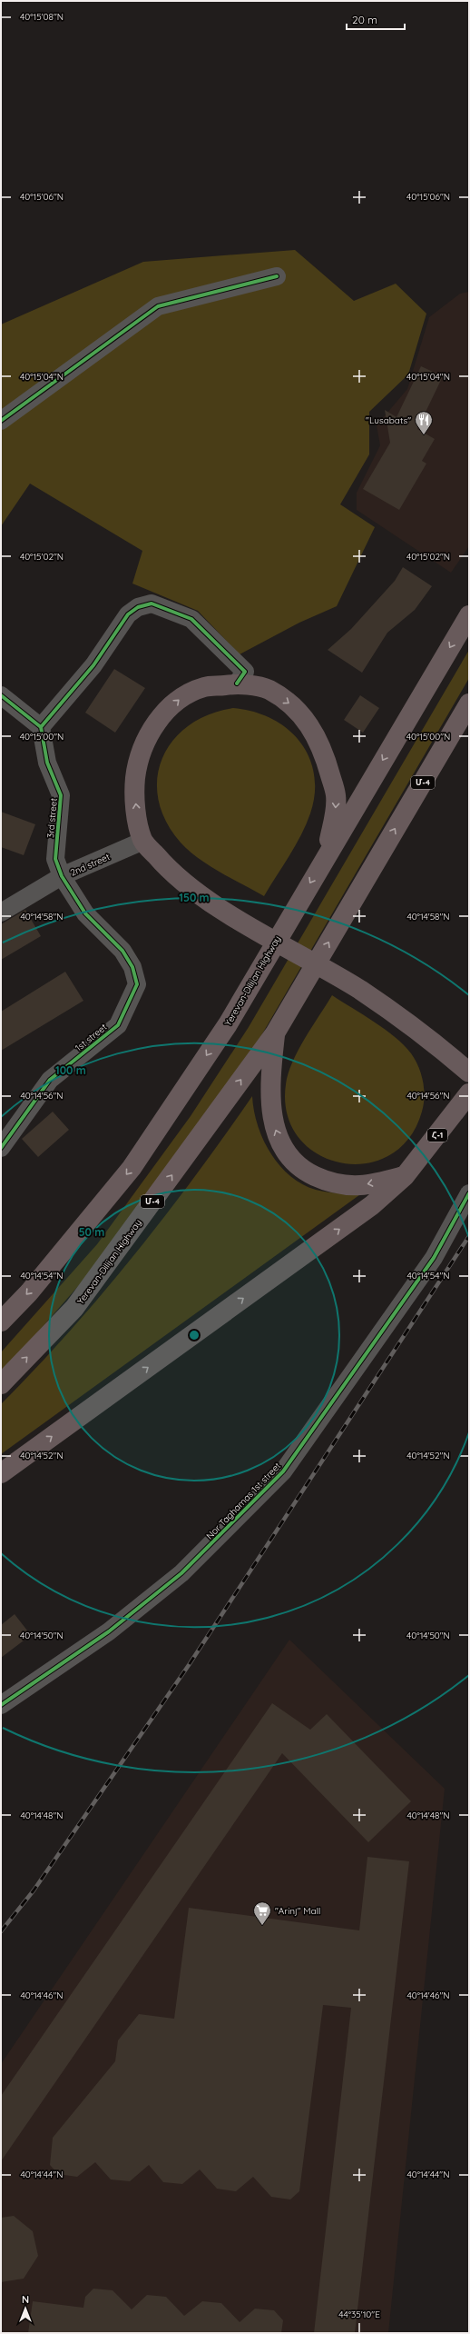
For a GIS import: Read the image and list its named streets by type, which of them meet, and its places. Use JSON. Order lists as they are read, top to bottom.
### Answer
{
  "streets": {
    "highway": ["Մ-4", "Yerevan-Dilijan Highway", "Հ-1"],
    "street": [
      "3rd street",
      "2nd street",
      "1st street",
      "Nor Taghamas 1st street"
    ]
  },
  "crossings": [
    ["3rd street", "2nd street"],
    ["3rd street", "1st street"],
    ["2nd street", "1st street"]
  ],
  "places": {
    "restaurant": ["\"Lusabats\""],
    "supermarket": ["\"Arinj\" Mall"]
  },
  "scale_bar": "20 m",
  "north": "top",
  "coordinates": [
    "40°15'08\"N",
    "40°15'06\"N",
    "40°15'04\"N",
    "40°15'02\"N",
    "40°15'00\"N",
    "40°14'58\"N",
    "40°14'56\"N",
    "40°14'54\"N",
    "40°14'52\"N",
    "40°14'50\"N",
    "40°14'48\"N",
    "40°14'46\"N",
    "40°14'44\"N",
    "44°35'10\"E"
  ],
  "rings": ["150 m", "100 m", "50 m"]
}
